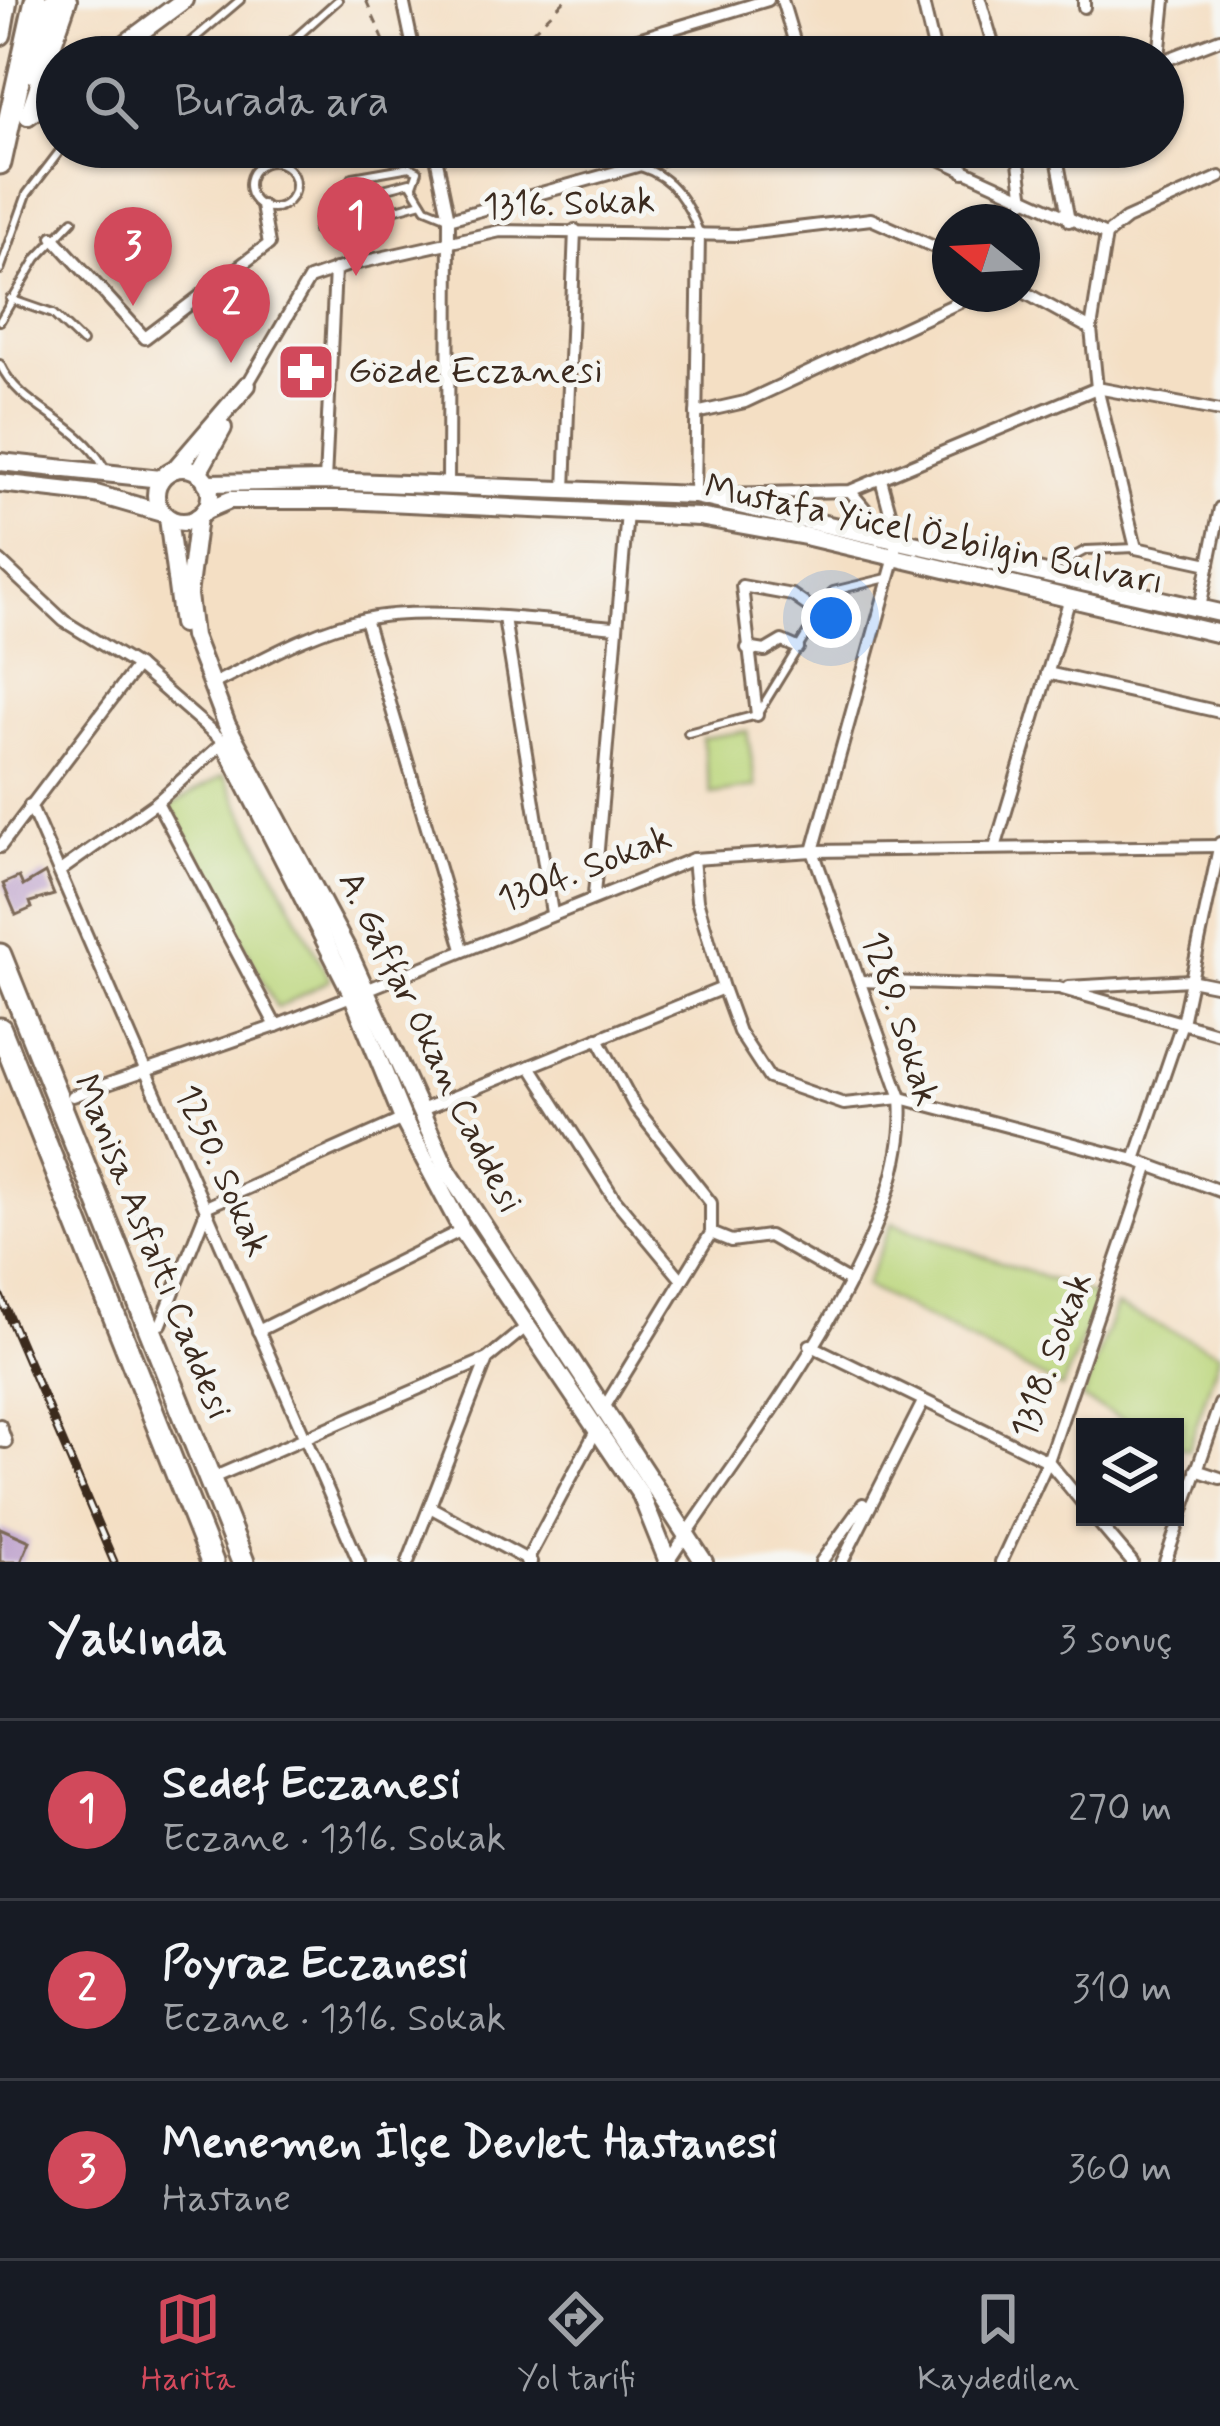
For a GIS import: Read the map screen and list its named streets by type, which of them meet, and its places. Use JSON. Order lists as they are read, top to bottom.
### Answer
{
  "streets": {
    "highway": ["Manisa Asfaltı Caddesi"],
    "street": [
      "1316. Sokak",
      "Mustafa Yücel Özbilgin Bulvarı",
      "1304. Sokak",
      "1289. Sokak",
      "A. Gaffar Okan Caddesi",
      "1250. Sokak",
      "1318. Sokak"
    ]
  },
  "crossings": [
    ["Mustafa Yücel Özbilgin Bulvarı", "A. Gaffar Okan Caddesi"],
    ["1304. Sokak", "1289. Sokak"],
    ["1304. Sokak", "A. Gaffar Okan Caddesi"],
    ["1304. Sokak", "1250. Sokak"],
    ["1289. Sokak", "A. Gaffar Okan Caddesi"]
  ],
  "places": {
    "pharmacy": ["Gözde Eczanesi"]
  },
  "north": "left",
  "page": {
    "search": "Burada ara",
    "pins": ["1", "3", "2"],
    "heading": ["Yakında", "3 sonuç"],
    "list": [
      {
        "mark": "1",
        "name": "Sedef Eczanesi",
        "note": "Eczane · 1316. Sokak",
        "value": "270 m"
      },
      {
        "mark": "2",
        "name": "Poyraz Eczanesi",
        "note": "Eczane · 1316. Sokak",
        "value": "310 m"
      },
      {
        "mark": "3",
        "name": "Menemen İlçe Devlet Hastanesi",
        "note": "Hastane",
        "value": "360 m"
      }
    ],
    "nav": ["Harita", "Yol tarifi", "Kaydedilen"]
  }
}
